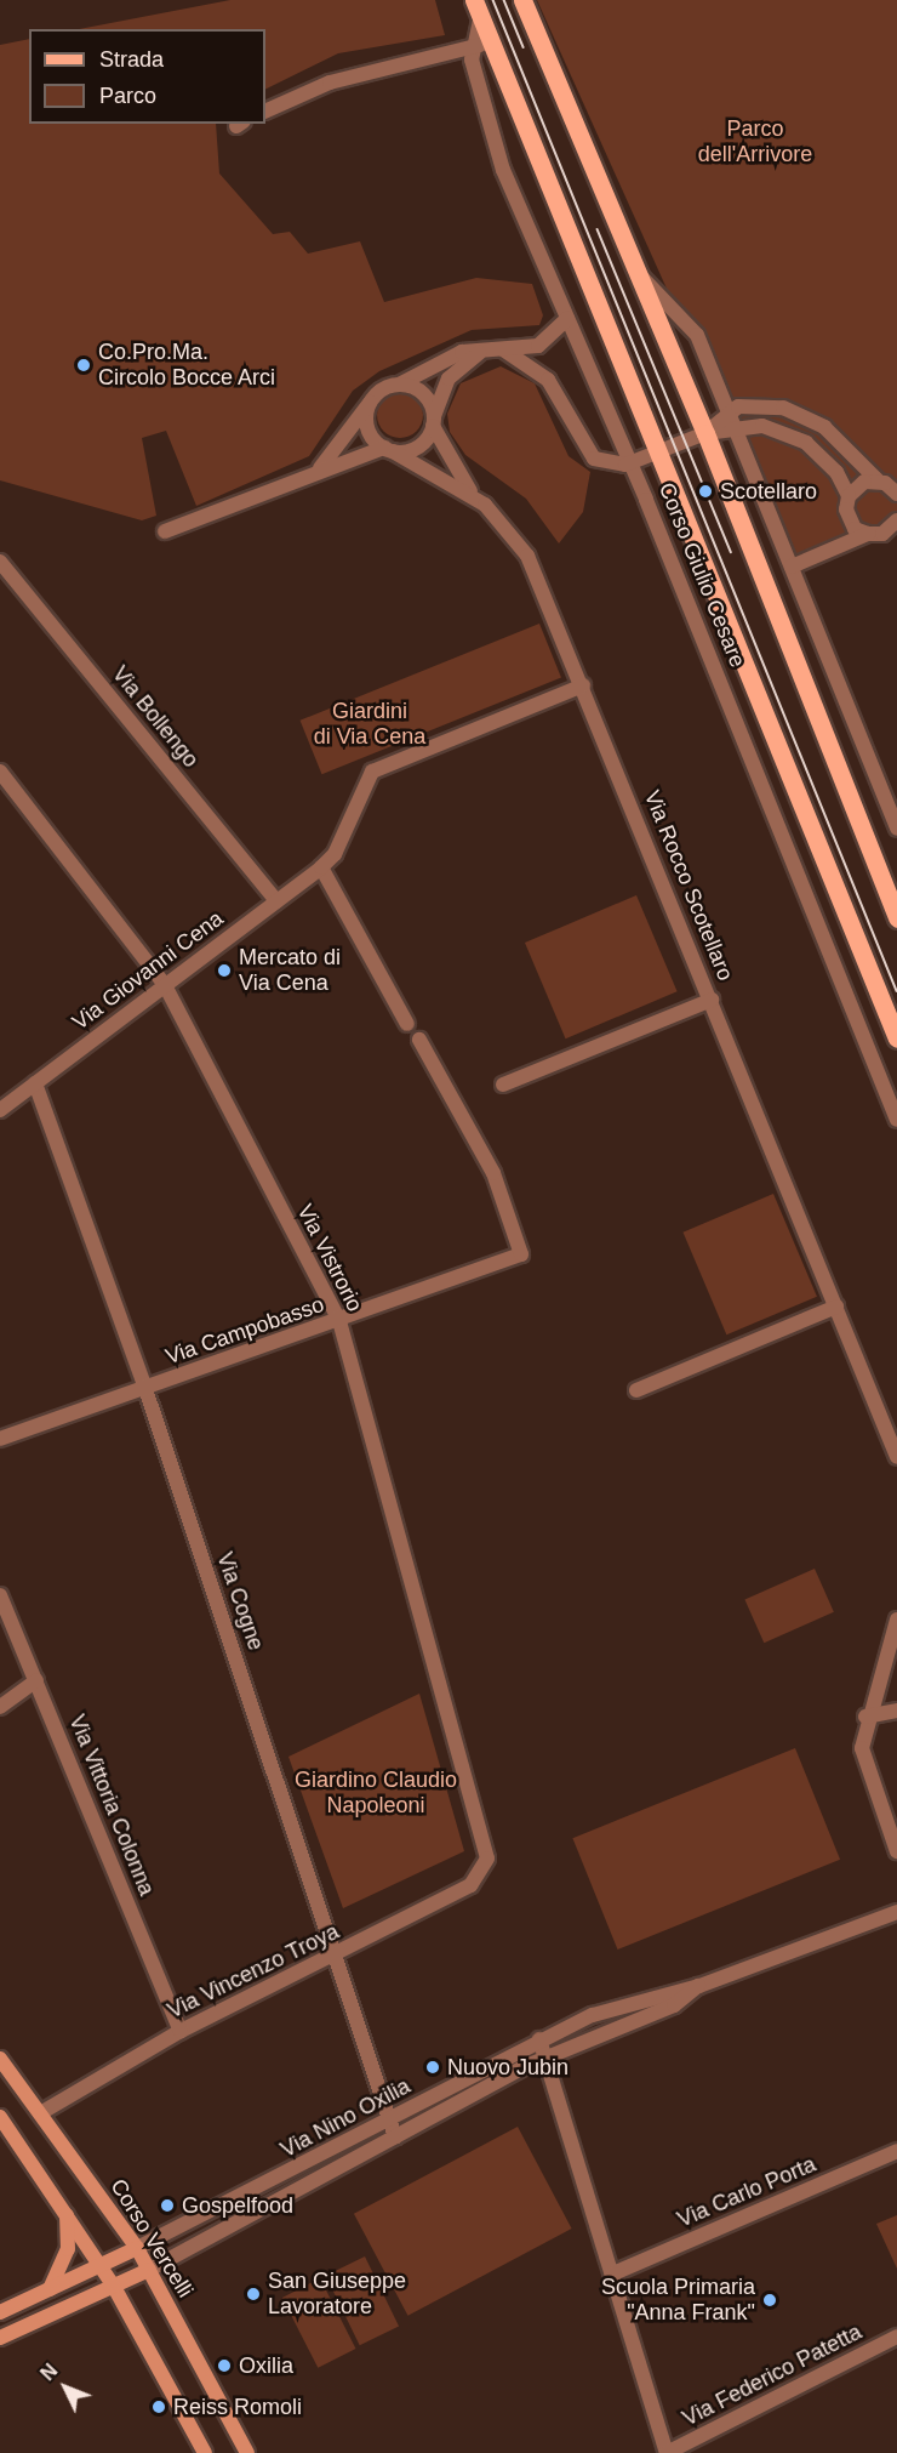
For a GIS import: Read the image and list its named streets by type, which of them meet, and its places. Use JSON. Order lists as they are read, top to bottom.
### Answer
{
  "streets": {
    "main road": ["Corso Giulio Cesare", "Corso Vercelli"],
    "street": [
      "Via Bollengo",
      "Via Rocco Scotellaro",
      "Via Giovanni Cena",
      "Via Vistrorio",
      "Via Campobasso",
      "Via Cogne",
      "Via Vittoria Colonna",
      "Via Vincenzo Troya",
      "Via Nino Oxilia",
      "Via Carlo Porta",
      "Via Federico Patetta"
    ]
  },
  "crossings": [
    ["Via Bollengo", "Via Giovanni Cena"],
    ["Via Rocco Scotellaro", "Via Giovanni Cena"],
    ["Via Giovanni Cena", "Via Vistrorio"],
    ["Via Giovanni Cena", "Via Cogne"],
    ["Via Vistrorio", "Via Campobasso"],
    ["Via Vistrorio", "Via Vincenzo Troya"],
    ["Via Campobasso", "Via Cogne"],
    ["Via Cogne", "Via Vincenzo Troya"],
    ["Via Cogne", "Via Nino Oxilia"],
    ["Via Vittoria Colonna", "Via Vincenzo Troya"],
    ["Via Vincenzo Troya", "Corso Vercelli"],
    ["Via Nino Oxilia", "Corso Vercelli"]
  ],
  "parks": ["Parco dell'Arrivore", "Giardini di Via Cena", "Giardino Claudio Napoleoni"],
  "places": [
    "Co.Pro.Ma. Circolo Bocce Arci",
    "Scotellaro",
    "Mercato di Via Cena",
    "Nuovo Jubin",
    "Gospelfood",
    "San Giuseppe Lavoratore",
    "Scuola Primaria \"Anna Frank\"",
    "Oxilia",
    "Reiss Romoli"
  ],
  "legend": ["Strada", "Parco"],
  "north": "top left"
}
